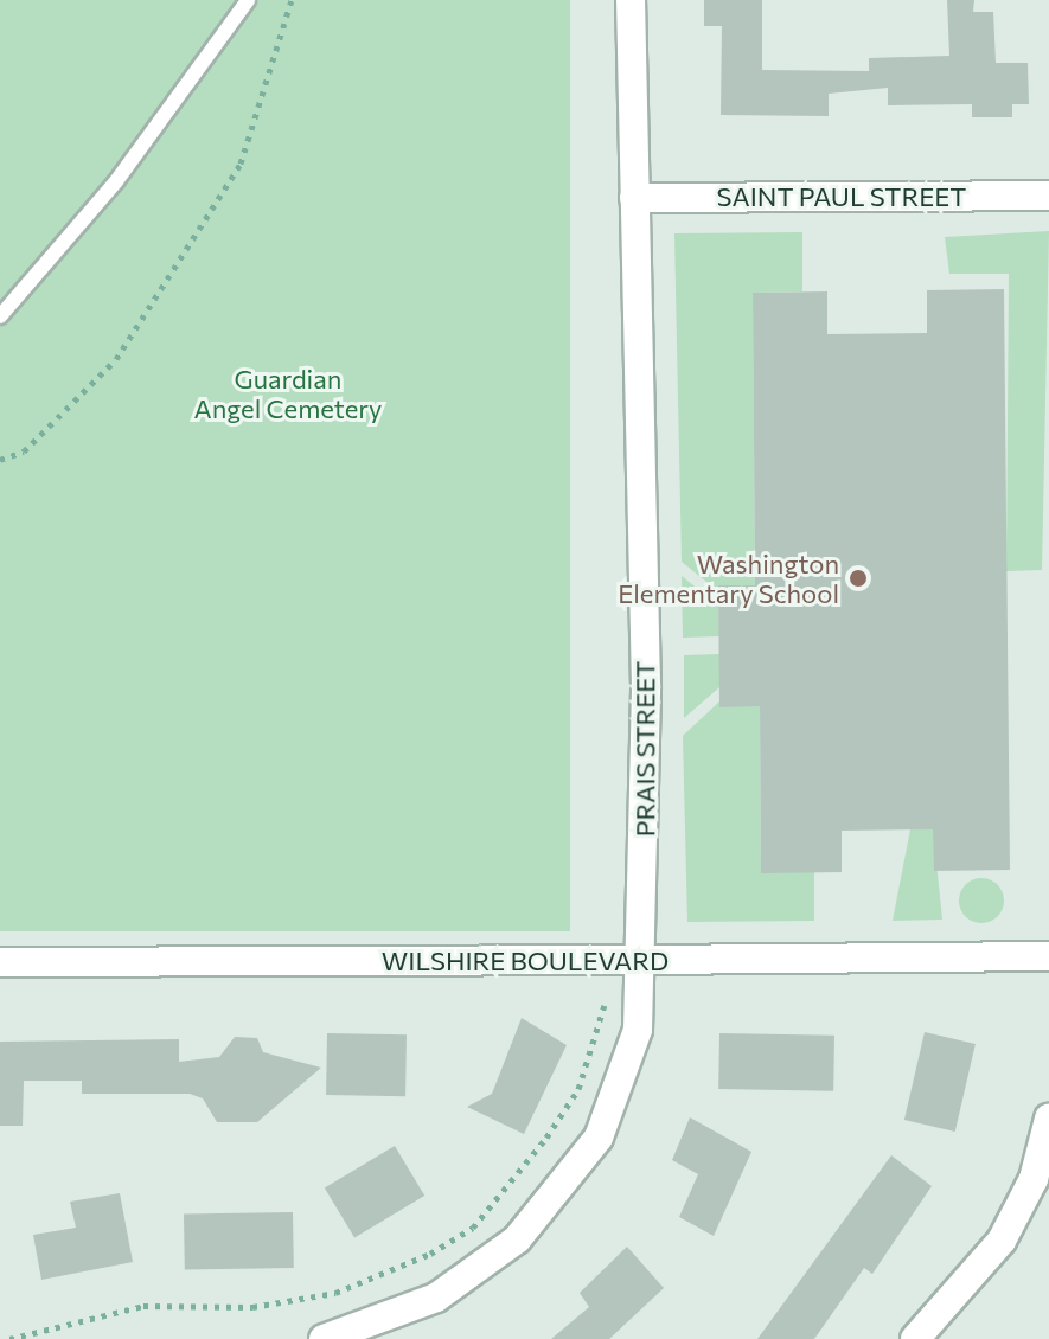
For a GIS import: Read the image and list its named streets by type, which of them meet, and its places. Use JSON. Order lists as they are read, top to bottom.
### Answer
{
  "streets": {
    "street": ["SAINT PAUL STREET", "PRAIS STREET", "WILSHIRE BOULEVARD"]
  },
  "crossings": [
    ["SAINT PAUL STREET", "PRAIS STREET"],
    ["PRAIS STREET", "WILSHIRE BOULEVARD"]
  ],
  "parks": ["Guardian Angel Cemetery"],
  "places": ["Washington Elementary School"]
}
